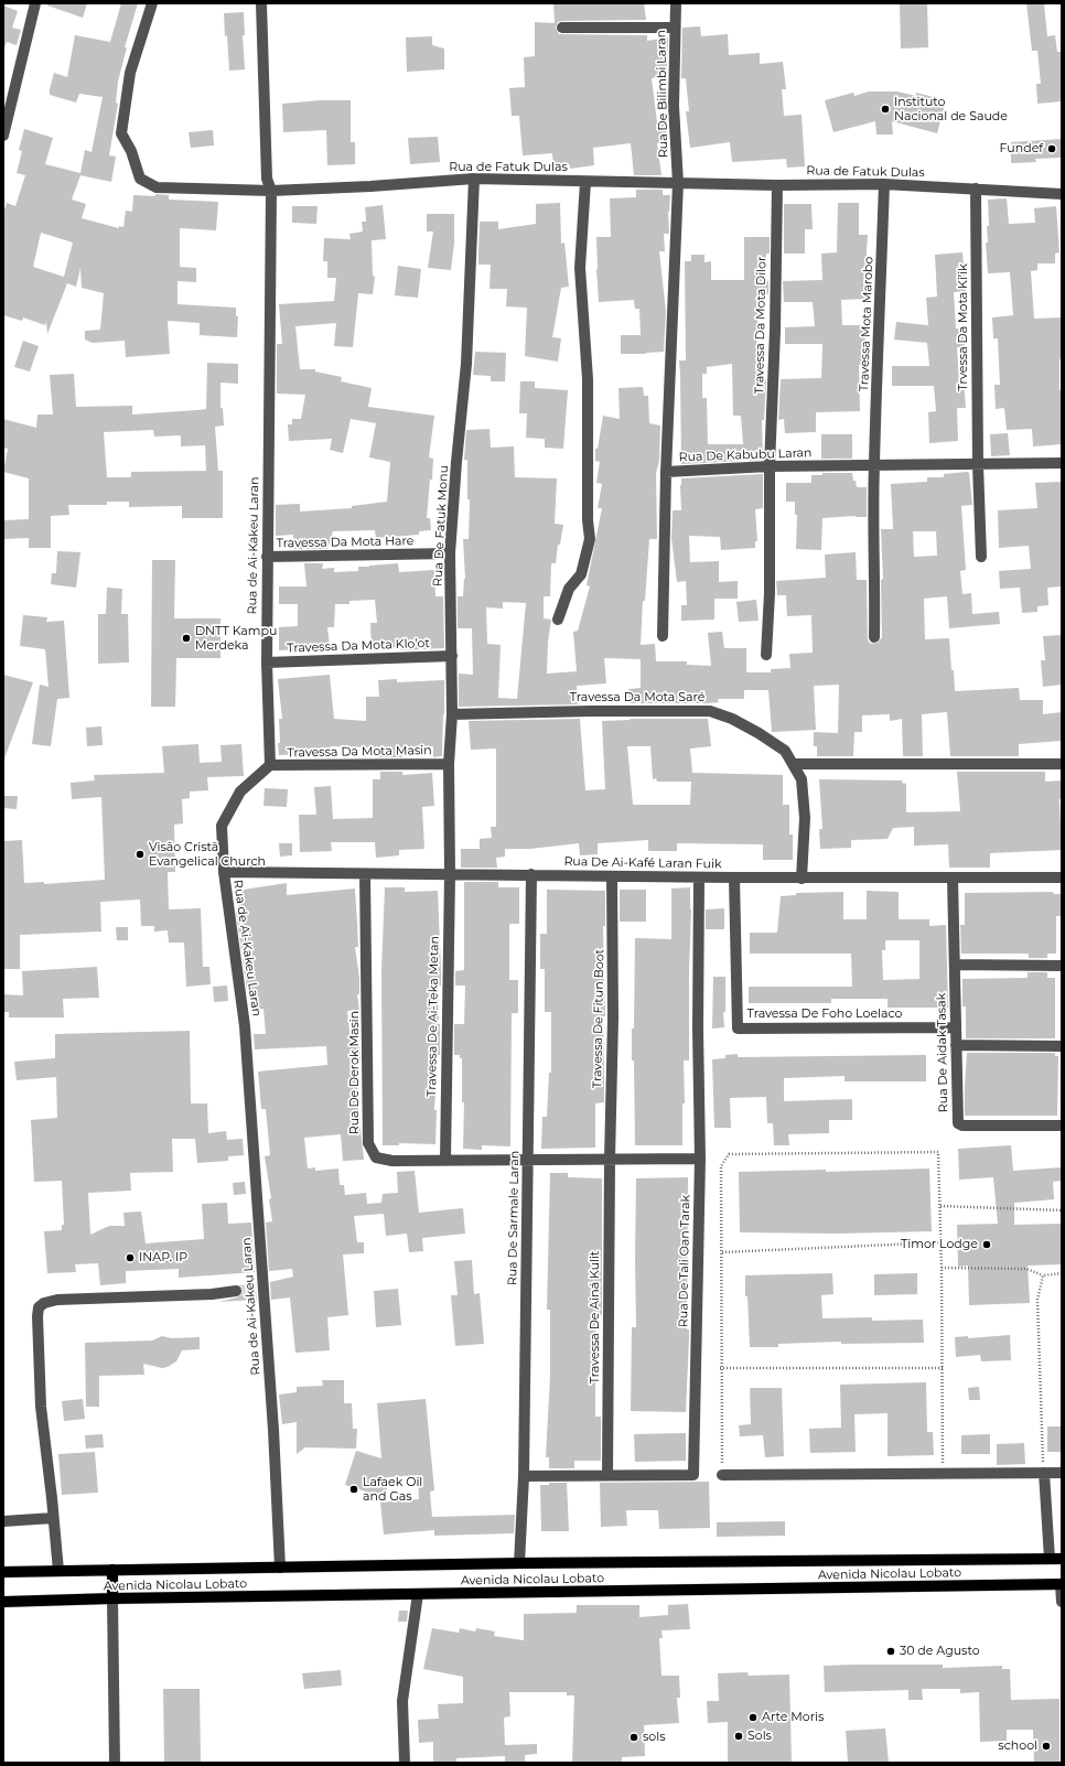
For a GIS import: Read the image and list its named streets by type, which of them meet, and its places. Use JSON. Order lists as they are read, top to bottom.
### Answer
{
  "streets": {
    "main road": ["Avenida Nicolau Lobato"],
    "street": [
      "Rua De Bilimbi Laran",
      "Rua de Fatuk Dulas",
      "Travessa Mota Marobo",
      "Travessa Da Mota Dilor",
      "Trvessa Da Mota Ki’ik",
      "Rua De Kabubu Laran",
      "Rua De Fatuk Monu",
      "Travessa Da Mota Hare",
      "Rua de Ai-Kakeu Laran",
      "Travessa Da Mota Klo’ot",
      "Travessa Da Mota Saré",
      "Travessa Da Mota Masin",
      "Rua De Ai-Kafé Laran Fuik",
      "Travessa De Foho Loelaco",
      "Travessa De Ai-Teka Metan",
      "Travessa De Fitun Boot",
      "Rua De Aidak Tasak",
      "Rua De Derok Masin",
      "Rua De Sarmale Laran",
      "Rua De Tali Oan Tarak",
      "Travessa De Ainá Kulit"
    ]
  },
  "crossings": [
    ["Rua De Bilimbi Laran", "Rua de Fatuk Dulas"],
    ["Rua De Bilimbi Laran", "Rua De Kabubu Laran"],
    ["Rua de Fatuk Dulas", "Travessa Mota Marobo"],
    ["Rua de Fatuk Dulas", "Travessa Da Mota Dilor"],
    ["Rua de Fatuk Dulas", "Trvessa Da Mota Ki’ik"],
    ["Rua de Fatuk Dulas", "Rua De Kabubu Laran"],
    ["Rua de Fatuk Dulas", "Rua De Fatuk Monu"],
    ["Rua de Fatuk Dulas", "Rua de Ai-Kakeu Laran"],
    ["Travessa Mota Marobo", "Rua De Kabubu Laran"],
    ["Travessa Da Mota Dilor", "Rua De Kabubu Laran"],
    ["Trvessa Da Mota Ki’ik", "Rua De Kabubu Laran"],
    ["Rua De Fatuk Monu", "Travessa Da Mota Hare"],
    ["Rua De Fatuk Monu", "Travessa Da Mota Klo’ot"],
    ["Rua De Fatuk Monu", "Travessa Da Mota Saré"],
    ["Rua De Fatuk Monu", "Travessa Da Mota Masin"],
    ["Rua De Fatuk Monu", "Rua De Ai-Kafé Laran Fuik"],
    ["Rua De Fatuk Monu", "Travessa De Ai-Teka Metan"],
    ["Travessa Da Mota Hare", "Rua de Ai-Kakeu Laran"],
    ["Rua de Ai-Kakeu Laran", "Travessa Da Mota Klo’ot"],
    ["Rua de Ai-Kakeu Laran", "Travessa Da Mota Masin"],
    ["Rua de Ai-Kakeu Laran", "Rua De Ai-Kafé Laran Fuik"],
    ["Rua de Ai-Kakeu Laran", "Avenida Nicolau Lobato"],
    ["Travessa Da Mota Saré", "Rua De Ai-Kafé Laran Fuik"],
    ["Rua De Ai-Kafé Laran Fuik", "Travessa De Foho Loelaco"],
    ["Rua De Ai-Kafé Laran Fuik", "Travessa De Ai-Teka Metan"],
    ["Rua De Ai-Kafé Laran Fuik", "Travessa De Fitun Boot"],
    ["Rua De Ai-Kafé Laran Fuik", "Rua De Aidak Tasak"],
    ["Rua De Ai-Kafé Laran Fuik", "Rua De Derok Masin"],
    ["Rua De Ai-Kafé Laran Fuik", "Rua De Sarmale Laran"],
    ["Rua De Ai-Kafé Laran Fuik", "Rua De Tali Oan Tarak"],
    ["Travessa De Foho Loelaco", "Rua De Aidak Tasak"],
    ["Travessa De Ai-Teka Metan", "Rua De Derok Masin"],
    ["Travessa De Fitun Boot", "Rua De Derok Masin"],
    ["Travessa De Fitun Boot", "Travessa De Ainá Kulit"],
    ["Rua De Derok Masin", "Rua De Sarmale Laran"],
    ["Rua De Derok Masin", "Rua De Tali Oan Tarak"],
    ["Rua De Derok Masin", "Travessa De Ainá Kulit"],
    ["Rua De Sarmale Laran", "Rua De Tali Oan Tarak"],
    ["Rua De Sarmale Laran", "Avenida Nicolau Lobato"],
    ["Rua De Tali Oan Tarak", "Travessa De Ainá Kulit"]
  ],
  "places": [
    "Instituto Nacional de Saude",
    "Fundef",
    "DNTT Kampu Merdeka",
    "Visão Cristã Evangelical Church",
    "Timor Lodge",
    "INAP. IP",
    "Lafaek Oil and Gas",
    "30 de Agusto",
    "Arte Moris",
    "Sols",
    "sols",
    "school"
  ]
}
